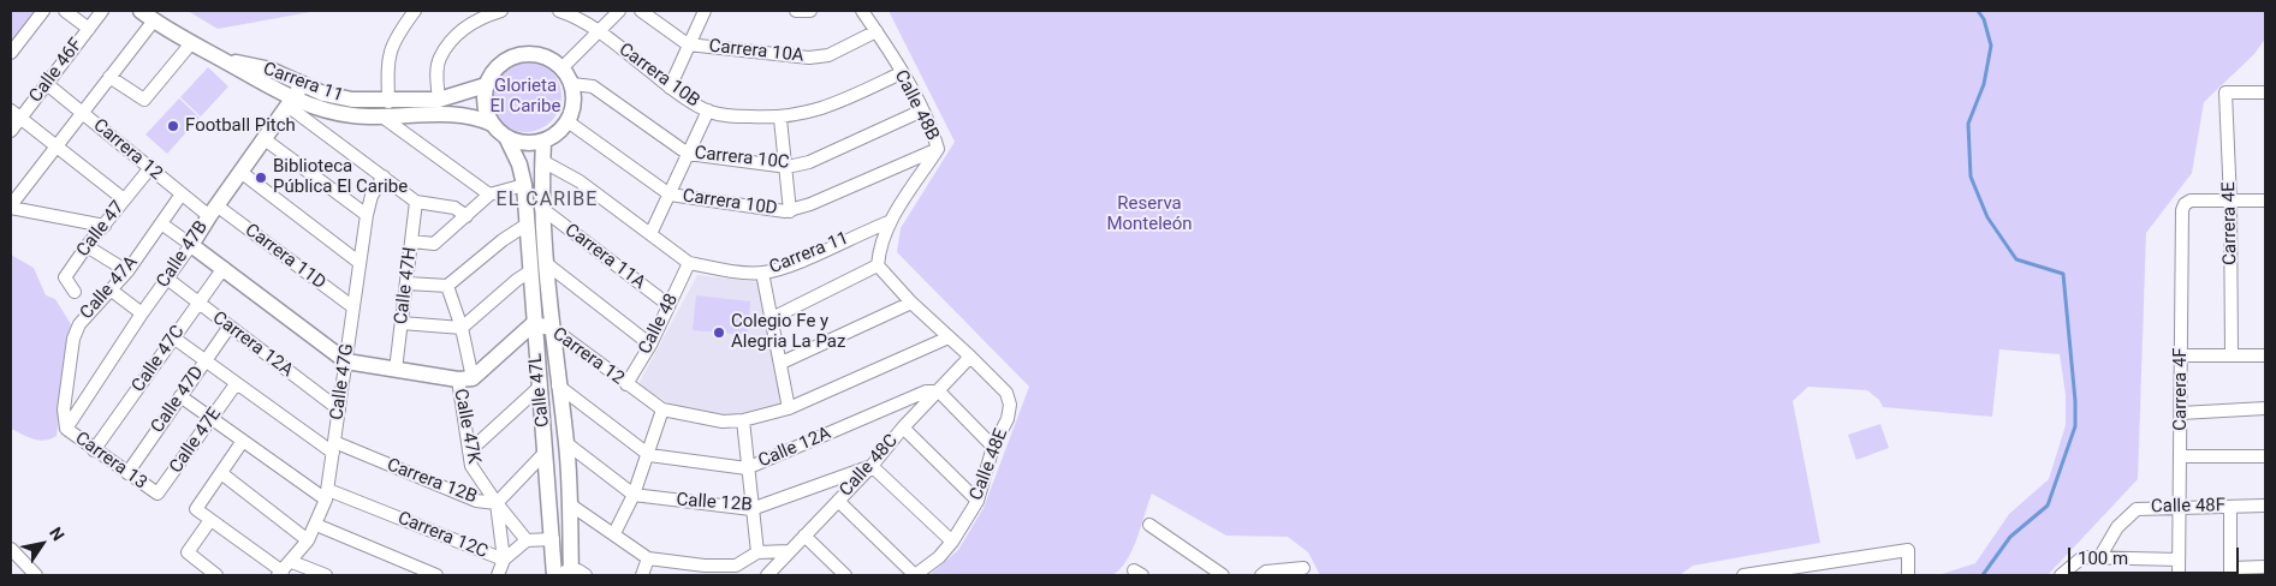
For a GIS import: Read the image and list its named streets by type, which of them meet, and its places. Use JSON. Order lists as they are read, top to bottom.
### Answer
{
  "streets": {
    "street": [
      "Carrera 10A",
      "Calle 46F",
      "Carrera 10B",
      "Carrera 11",
      "Calle 48B",
      "Carrera 12",
      "Carrera 10C",
      "Carrera 10D",
      "Carrera 4E",
      "Calle 47",
      "Calle 47B",
      "Carrera 11D",
      "Carrera 11A",
      "Calle 47H",
      "Calle 47A",
      "Calle 48",
      "Carrera 12A",
      "Calle 47C",
      "Calle 47G",
      "Carrera 4F",
      "Calle 47L",
      "Calle 47D",
      "Calle 47K",
      "Calle 47E",
      "Calle 12A",
      "Carrera 13",
      "Calle 48E",
      "Calle 48C",
      "Carrera 12B",
      "Calle 12B",
      "Calle 48F",
      "Carrera 12C"
    ]
  },
  "crossings": [
    ["Carrera 10A", "Calle 48B"],
    ["Calle 46F", "Carrera 12"],
    ["Carrera 10B", "Calle 48B"],
    ["Carrera 11", "Calle 48B"],
    ["Carrera 11", "Carrera 10C"],
    ["Carrera 11", "Carrera 10D"],
    ["Carrera 11", "Calle 47B"],
    ["Carrera 11", "Calle 48"],
    ["Carrera 11", "Calle 47L"],
    ["Calle 48B", "Carrera 10C"],
    ["Calle 48B", "Carrera 10D"],
    ["Carrera 12", "Calle 47"],
    ["Carrera 12", "Calle 47B"],
    ["Carrera 12", "Carrera 11D"],
    ["Carrera 12", "Calle 47A"],
    ["Carrera 12", "Calle 48"],
    ["Carrera 12", "Calle 47L"],
    ["Carrera 12", "Calle 47K"],
    ["Carrera 10C", "Carrera 10D"],
    ["Carrera 10C", "Calle 47L"],
    ["Carrera 10D", "Calle 47L"],
    ["Carrera 4E", "Carrera 4F"],
    ["Calle 47B", "Carrera 11D"],
    ["Calle 47B", "Calle 47A"],
    ["Calle 47B", "Carrera 12A"],
    ["Calle 47B", "Carrera 13"],
    ["Carrera 11D", "Calle 47G"],
    ["Carrera 11A", "Calle 48"],
    ["Carrera 11A", "Calle 47L"],
    ["Calle 47A", "Carrera 13"],
    ["Carrera 12A", "Calle 47C"],
    ["Carrera 12A", "Calle 47G"],
    ["Carrera 12A", "Calle 47D"],
    ["Calle 47C", "Carrera 13"],
    ["Calle 47C", "Carrera 12B"],
    ["Calle 47G", "Carrera 12B"],
    ["Calle 47G", "Carrera 12C"],
    ["Carrera 4F", "Calle 48F"],
    ["Calle 47L", "Calle 12A"],
    ["Calle 47L", "Carrera 12B"],
    ["Calle 47D", "Carrera 13"],
    ["Calle 47D", "Carrera 12B"],
    ["Calle 47D", "Carrera 12C"],
    ["Calle 47K", "Carrera 12B"],
    ["Calle 47K", "Carrera 12C"],
    ["Calle 47E", "Carrera 13"],
    ["Calle 47E", "Carrera 12B"],
    ["Calle 47E", "Carrera 12C"],
    ["Calle 12A", "Calle 48C"],
    ["Calle 48E", "Calle 48C"],
    ["Calle 48C", "Calle 12B"]
  ],
  "districts": ["EL CARIBE"],
  "parks": ["Glorieta El Caribe", "Reserva Monteleón"],
  "places": ["Football Pitch", "Biblioteca Pública El Caribe", "Colegio Fe y Alegria La Paz"],
  "scale_bar": "100 m",
  "north": "top right"
}
